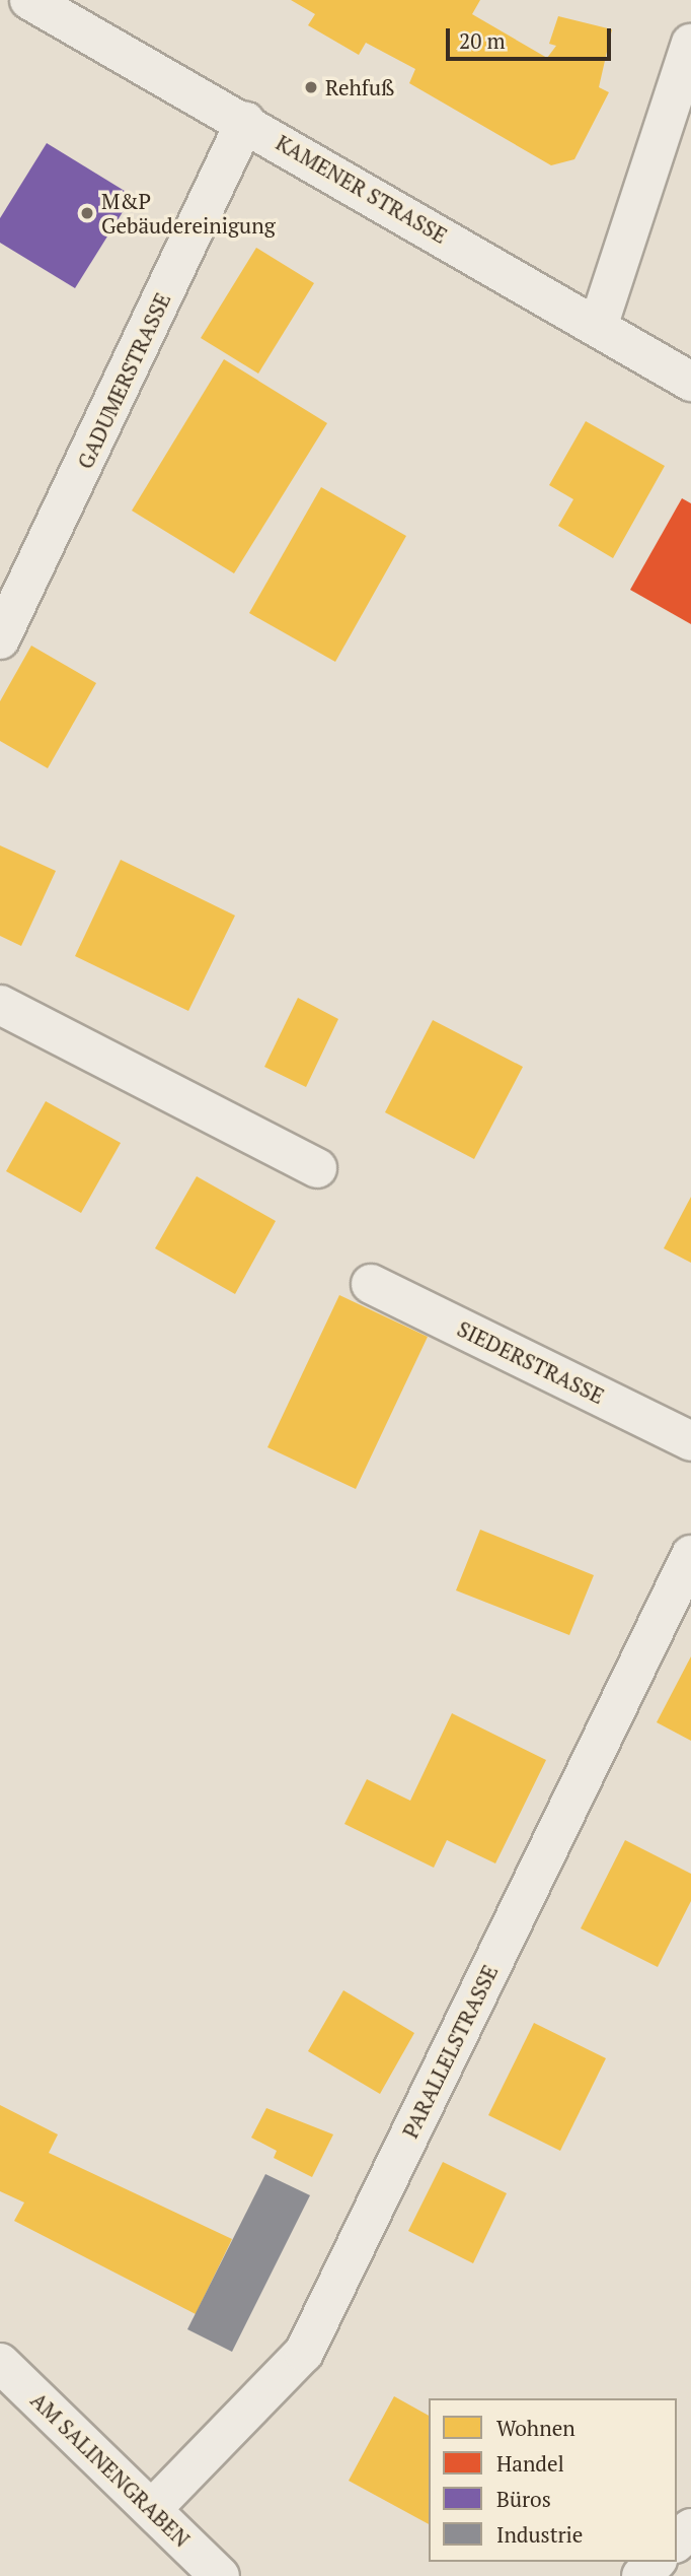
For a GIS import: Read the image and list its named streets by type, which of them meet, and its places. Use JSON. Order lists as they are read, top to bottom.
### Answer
{
  "streets": {
    "street": [
      "KAMENER STRASSE",
      "GADUMERSTRASSE",
      "SIEDERSTRASSE",
      "PARALLELSTRASSE",
      "AM SALINENGRABEN"
    ]
  },
  "crossings": [
    ["KAMENER STRASSE", "GADUMERSTRASSE"],
    ["PARALLELSTRASSE", "AM SALINENGRABEN"]
  ],
  "places": ["Rehfuß", "M&P Gebäudereinigung"],
  "legend": [
    "Wohnen",
    "Handel",
    "Büros",
    "Industrie"
  ],
  "scale_bar": "20 m"
}
